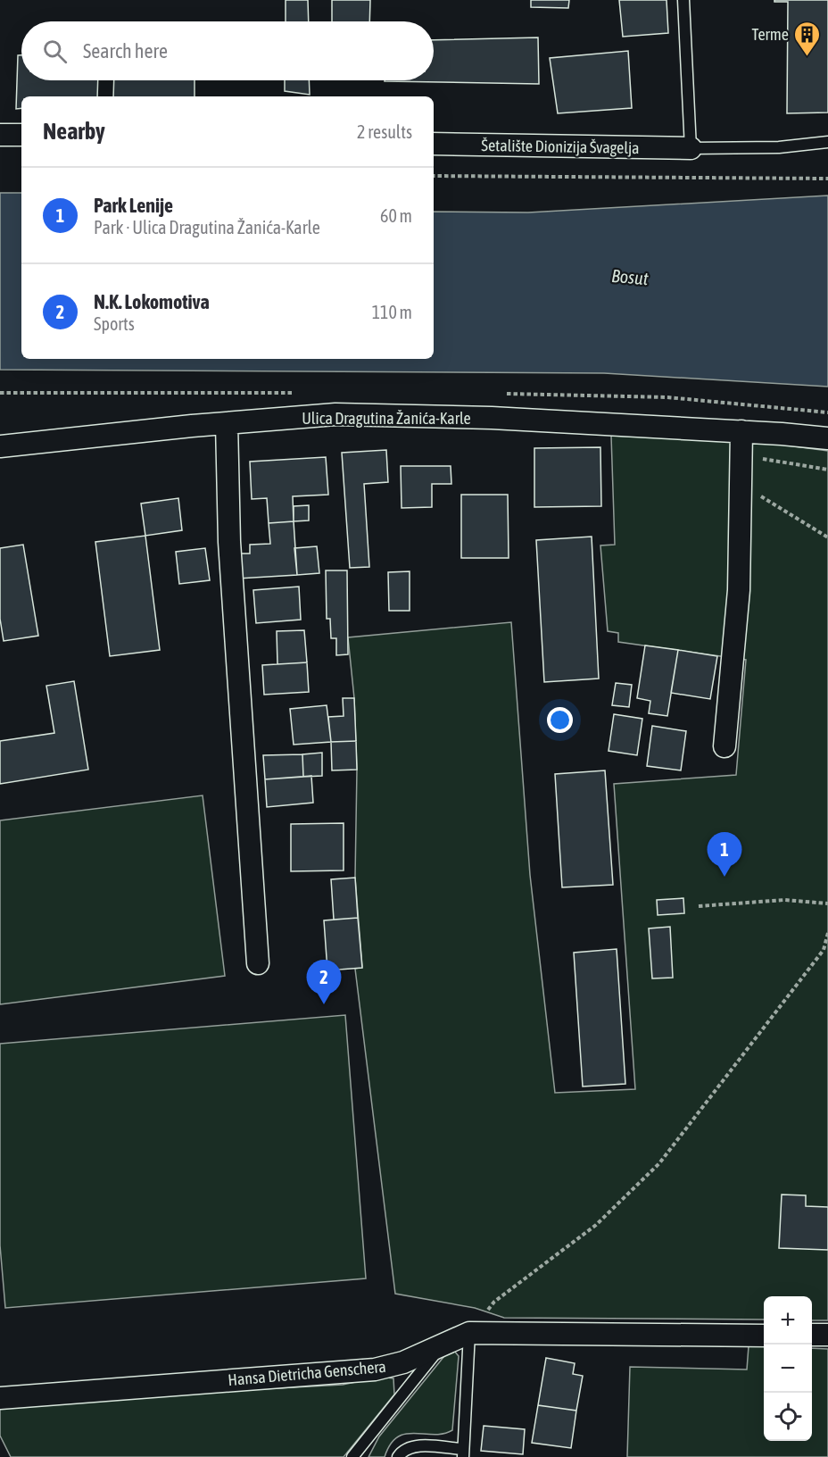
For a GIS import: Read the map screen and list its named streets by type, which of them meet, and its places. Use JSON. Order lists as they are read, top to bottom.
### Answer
{
  "streets": {
    "street": ["Šetalište Dionizija Švagelja", "Ulica Dragutina Žanića-Karle", "Hansa Dietricha Genschera"]
  },
  "water": ["Bosut"],
  "places": {
    "building": ["Terme"]
  },
  "page": {
    "search": "Search here",
    "heading": ["Nearby", "2 results"],
    "list": [
      {
        "mark": "1",
        "name": "Park Lenije",
        "note": "Park · Ulica Dragutina Žanića-Karle",
        "value": "60 m"
      },
      {
        "mark": "2",
        "name": "N.K. Lokomotiva",
        "note": "Sports",
        "value": "110 m"
      }
    ],
    "pins": ["1", "2"],
    "map_buttons": ["+", "−"]
  }
}
